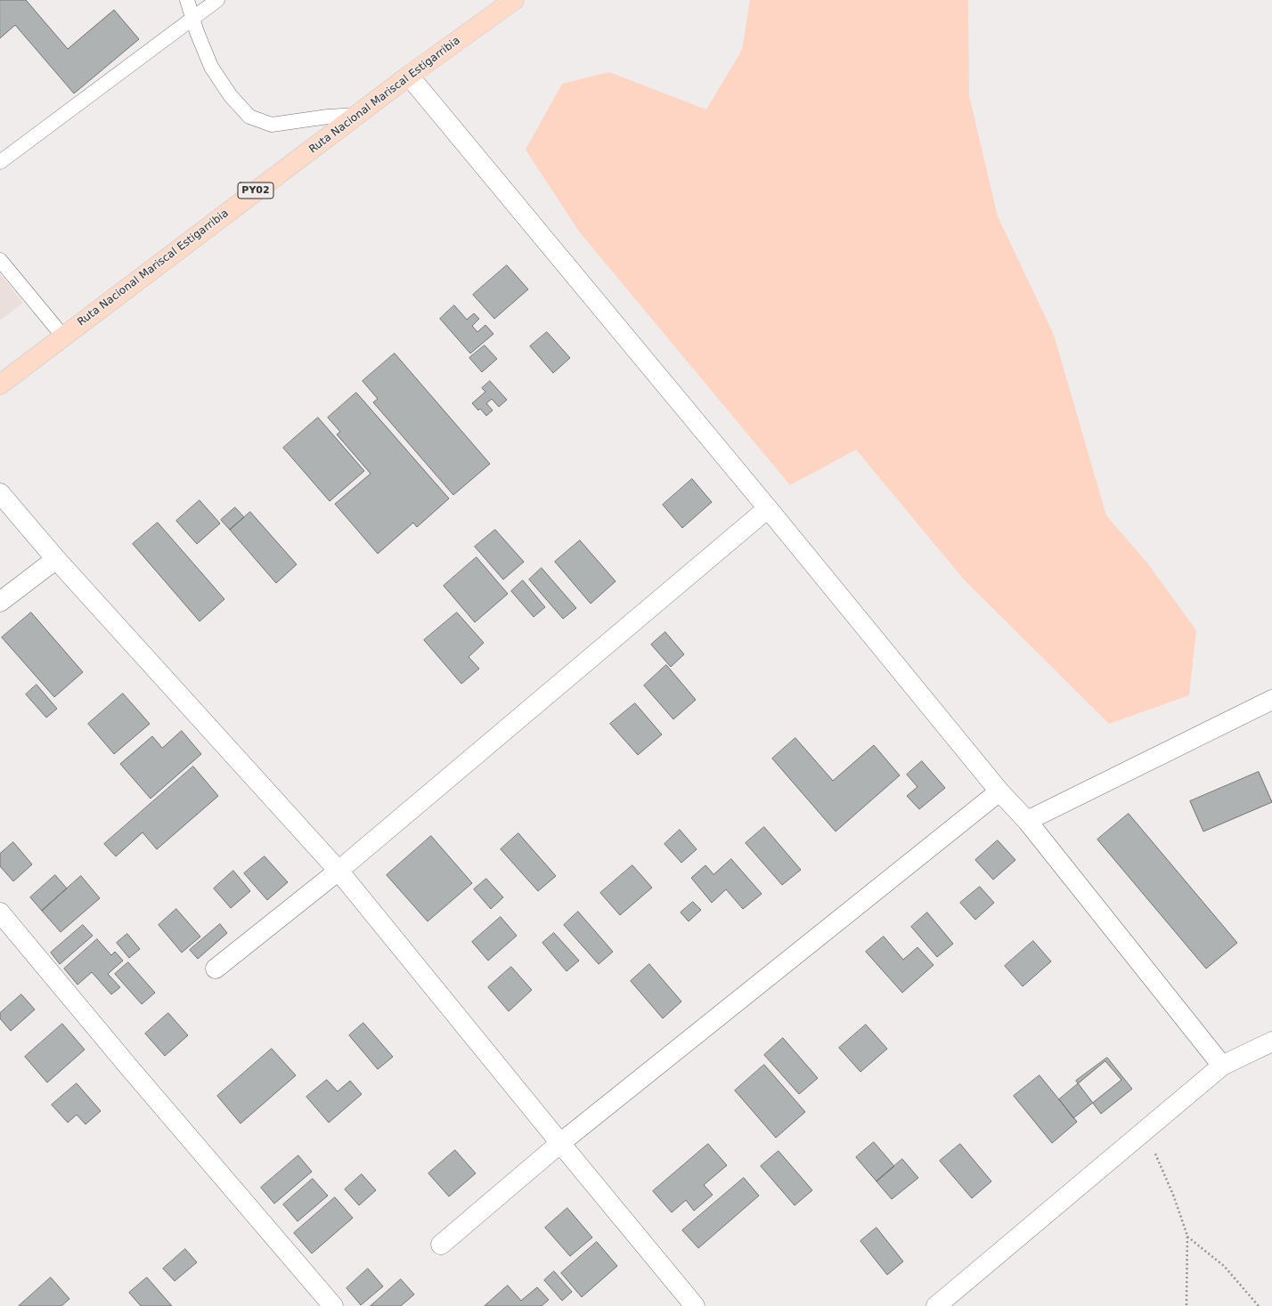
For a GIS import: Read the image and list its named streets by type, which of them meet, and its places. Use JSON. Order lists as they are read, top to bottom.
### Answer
{
  "streets": {
    "main road": ["Ruta Nacional Mariscal Estigarribia", "PY02"]
  }
}
